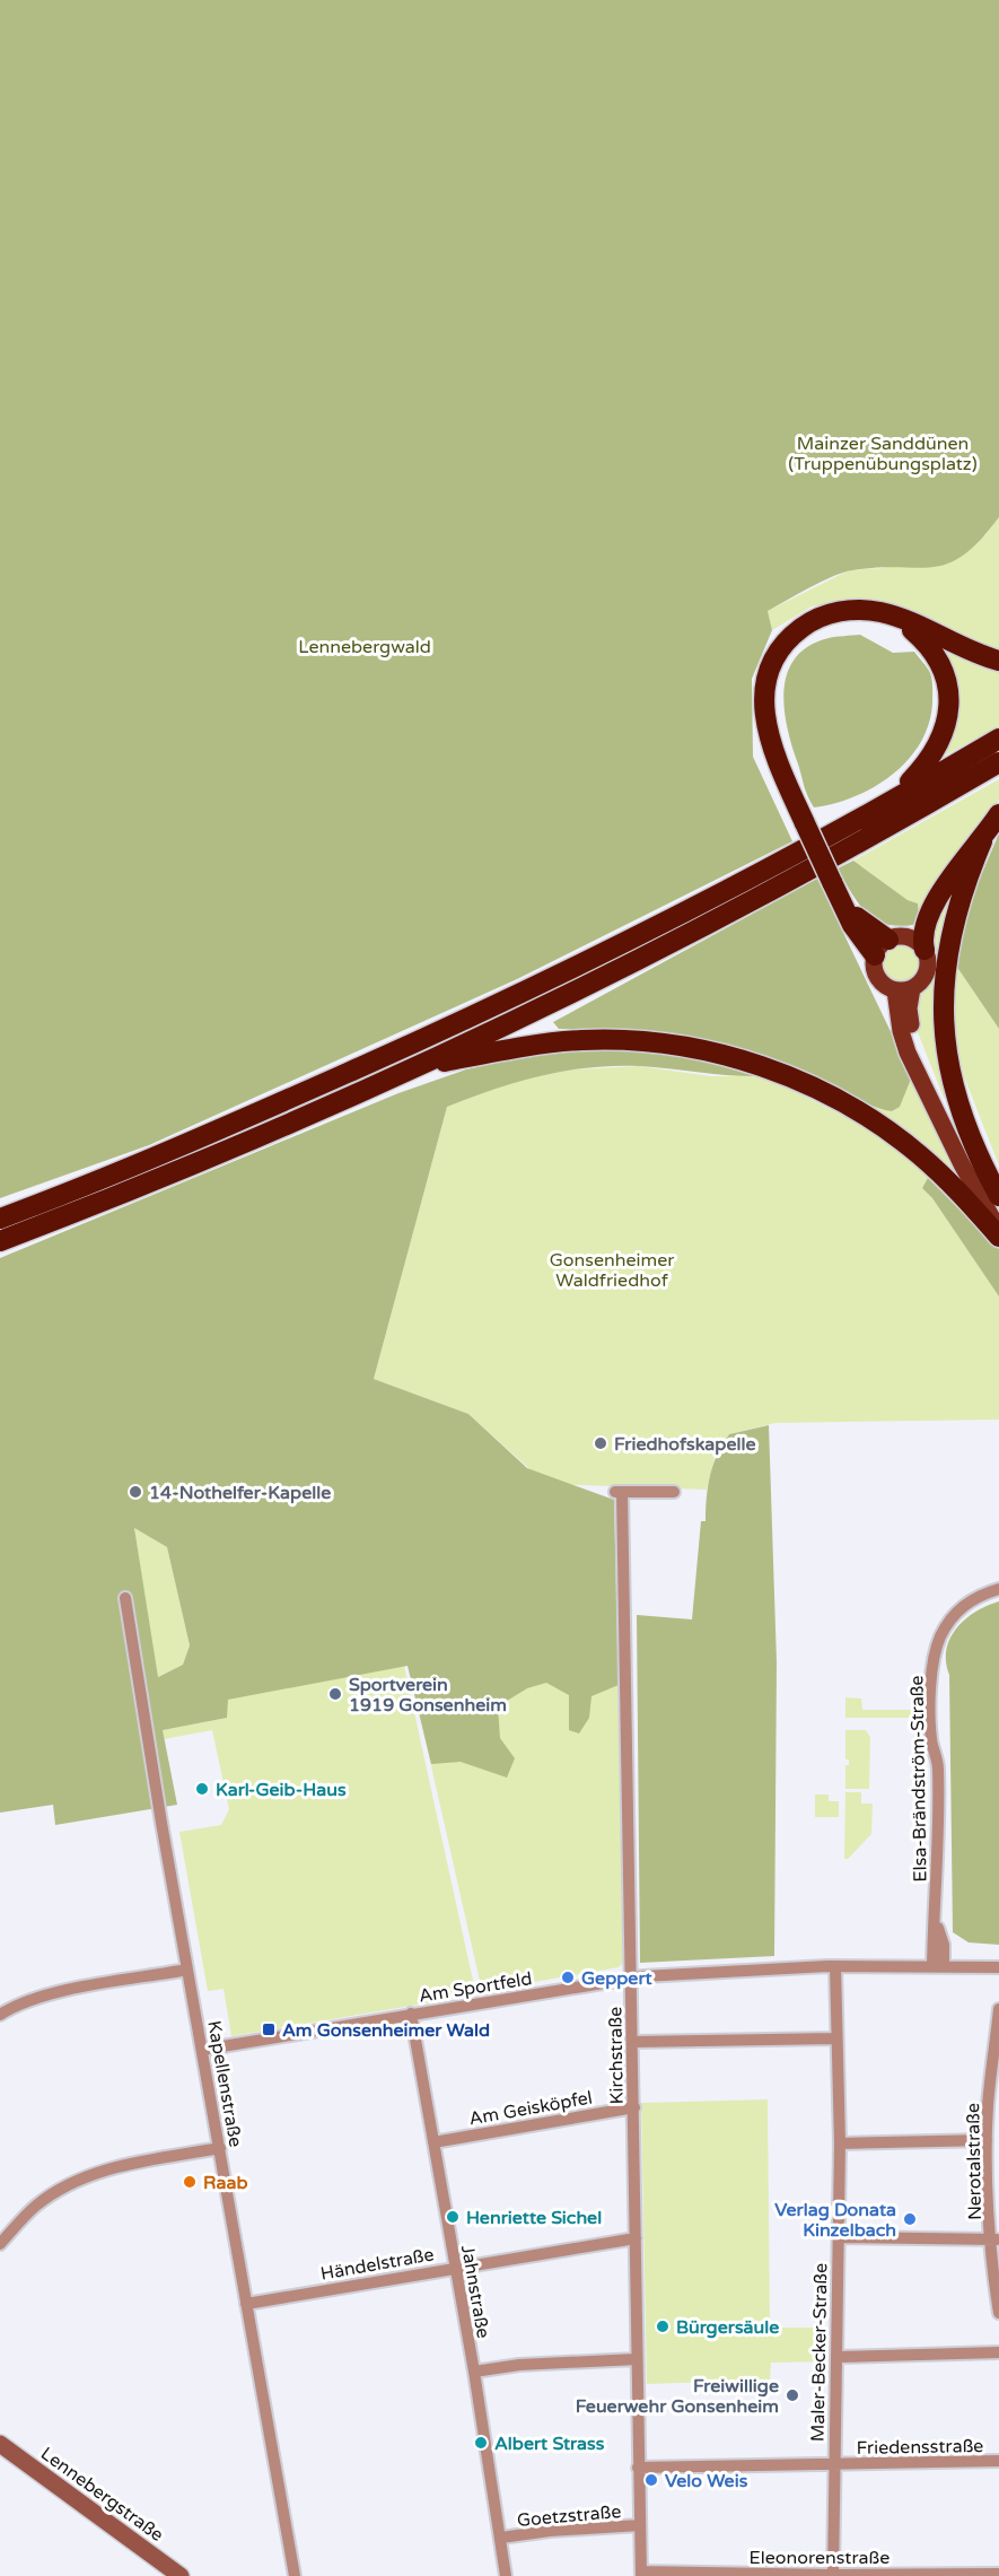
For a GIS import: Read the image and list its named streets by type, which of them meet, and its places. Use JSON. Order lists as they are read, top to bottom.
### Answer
{
  "streets": {
    "main road": ["Lennebergstraße"],
    "street": [
      "Elsa-Brändström-Straße",
      "Am Sportfeld",
      "Kirchstraße",
      "Kapellenstraße",
      "Am Geisköpfel",
      "Nerotalstraße",
      "Händelstraße",
      "Jahnstraße",
      "Maler-Becker-Straße",
      "Friedensstraße",
      "Goetzstraße",
      "Eleonorenstraße"
    ]
  },
  "crossings": [
    ["Elsa-Brändström-Straße", "Am Sportfeld"],
    ["Am Sportfeld", "Kirchstraße"],
    ["Am Sportfeld", "Kapellenstraße"],
    ["Am Sportfeld", "Jahnstraße"],
    ["Am Sportfeld", "Maler-Becker-Straße"],
    ["Kirchstraße", "Am Geisköpfel"],
    ["Kirchstraße", "Händelstraße"],
    ["Kirchstraße", "Friedensstraße"],
    ["Kirchstraße", "Goetzstraße"],
    ["Kirchstraße", "Eleonorenstraße"],
    ["Kapellenstraße", "Händelstraße"],
    ["Am Geisköpfel", "Jahnstraße"],
    ["Händelstraße", "Jahnstraße"],
    ["Jahnstraße", "Goetzstraße"],
    ["Maler-Becker-Straße", "Friedensstraße"],
    ["Maler-Becker-Straße", "Eleonorenstraße"]
  ],
  "parks": ["Mainzer Sanddünen (Truppenübungsplatz)", "Lennebergwald", "Gonsenheimer Waldfriedhof"],
  "places": {
    "other": [
      "Friedhofskapelle",
      "14-Nothelfer-Kapelle",
      "Sportverein 1919 Gonsenheim",
      "Karl-Geib-Haus",
      "Geppert",
      "Raab",
      "Henriette Sichel",
      "Verlag Donata Kinzelbach",
      "Bürgersäule",
      "Freiwillige Feuerwehr Gonsenheim",
      "Albert Strass",
      "Velo Weis"
    ],
    "transit": ["Am Gonsenheimer Wald"]
  }
}
